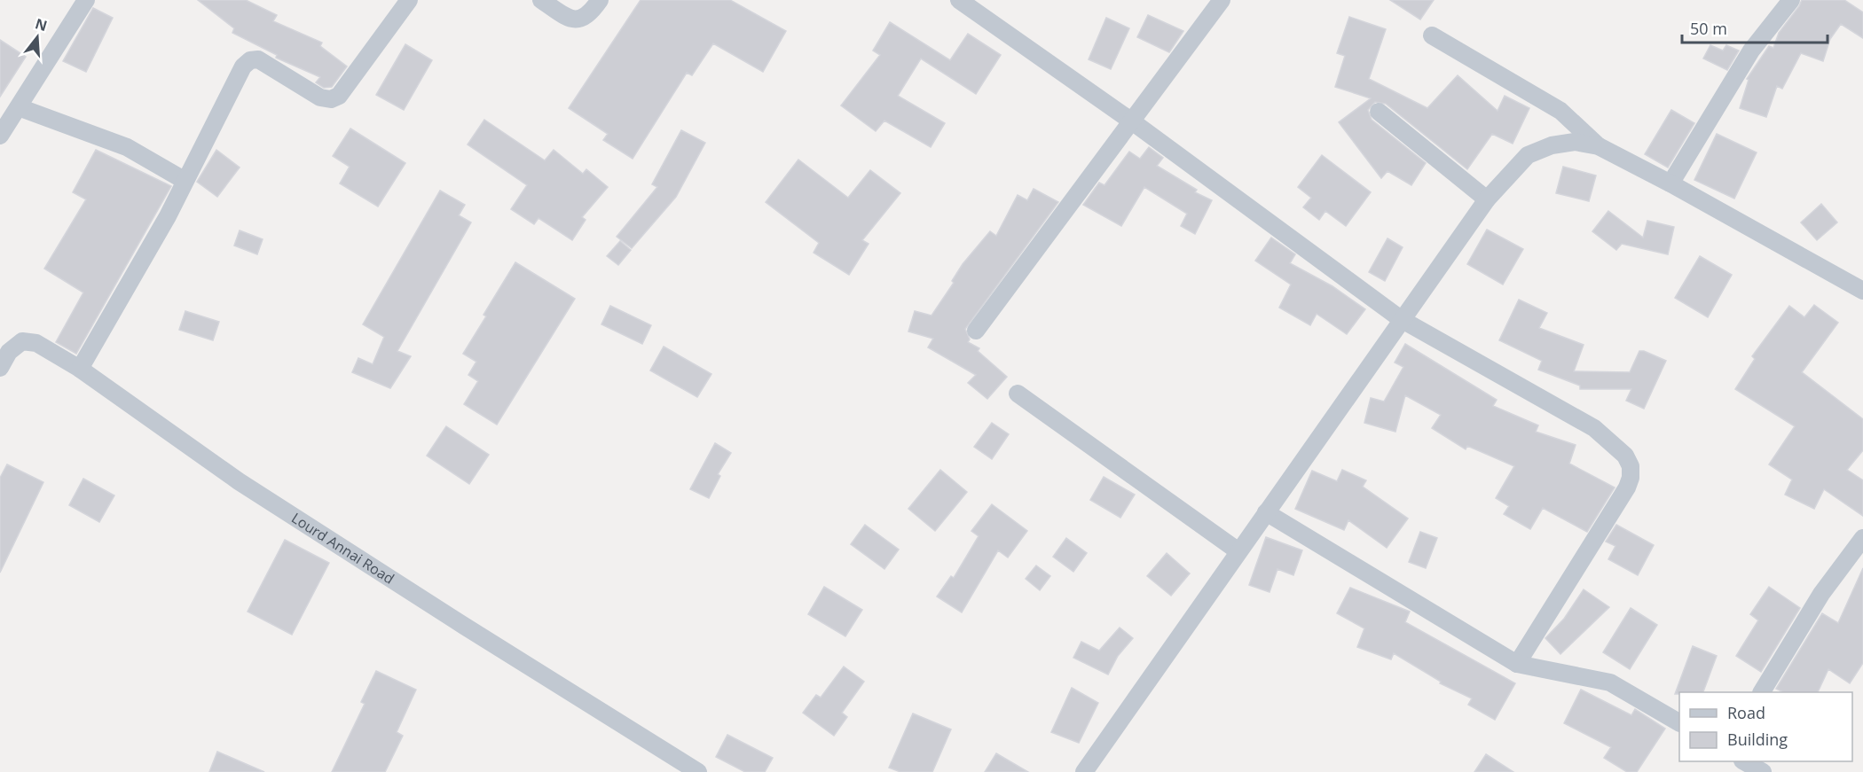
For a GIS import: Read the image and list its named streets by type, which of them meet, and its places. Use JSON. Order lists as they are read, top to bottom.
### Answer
{
  "streets": {
    "street": ["Lourd Annai Road"]
  },
  "legend": ["Road", "Building"],
  "scale_bar": "50 m",
  "north": "top"
}
